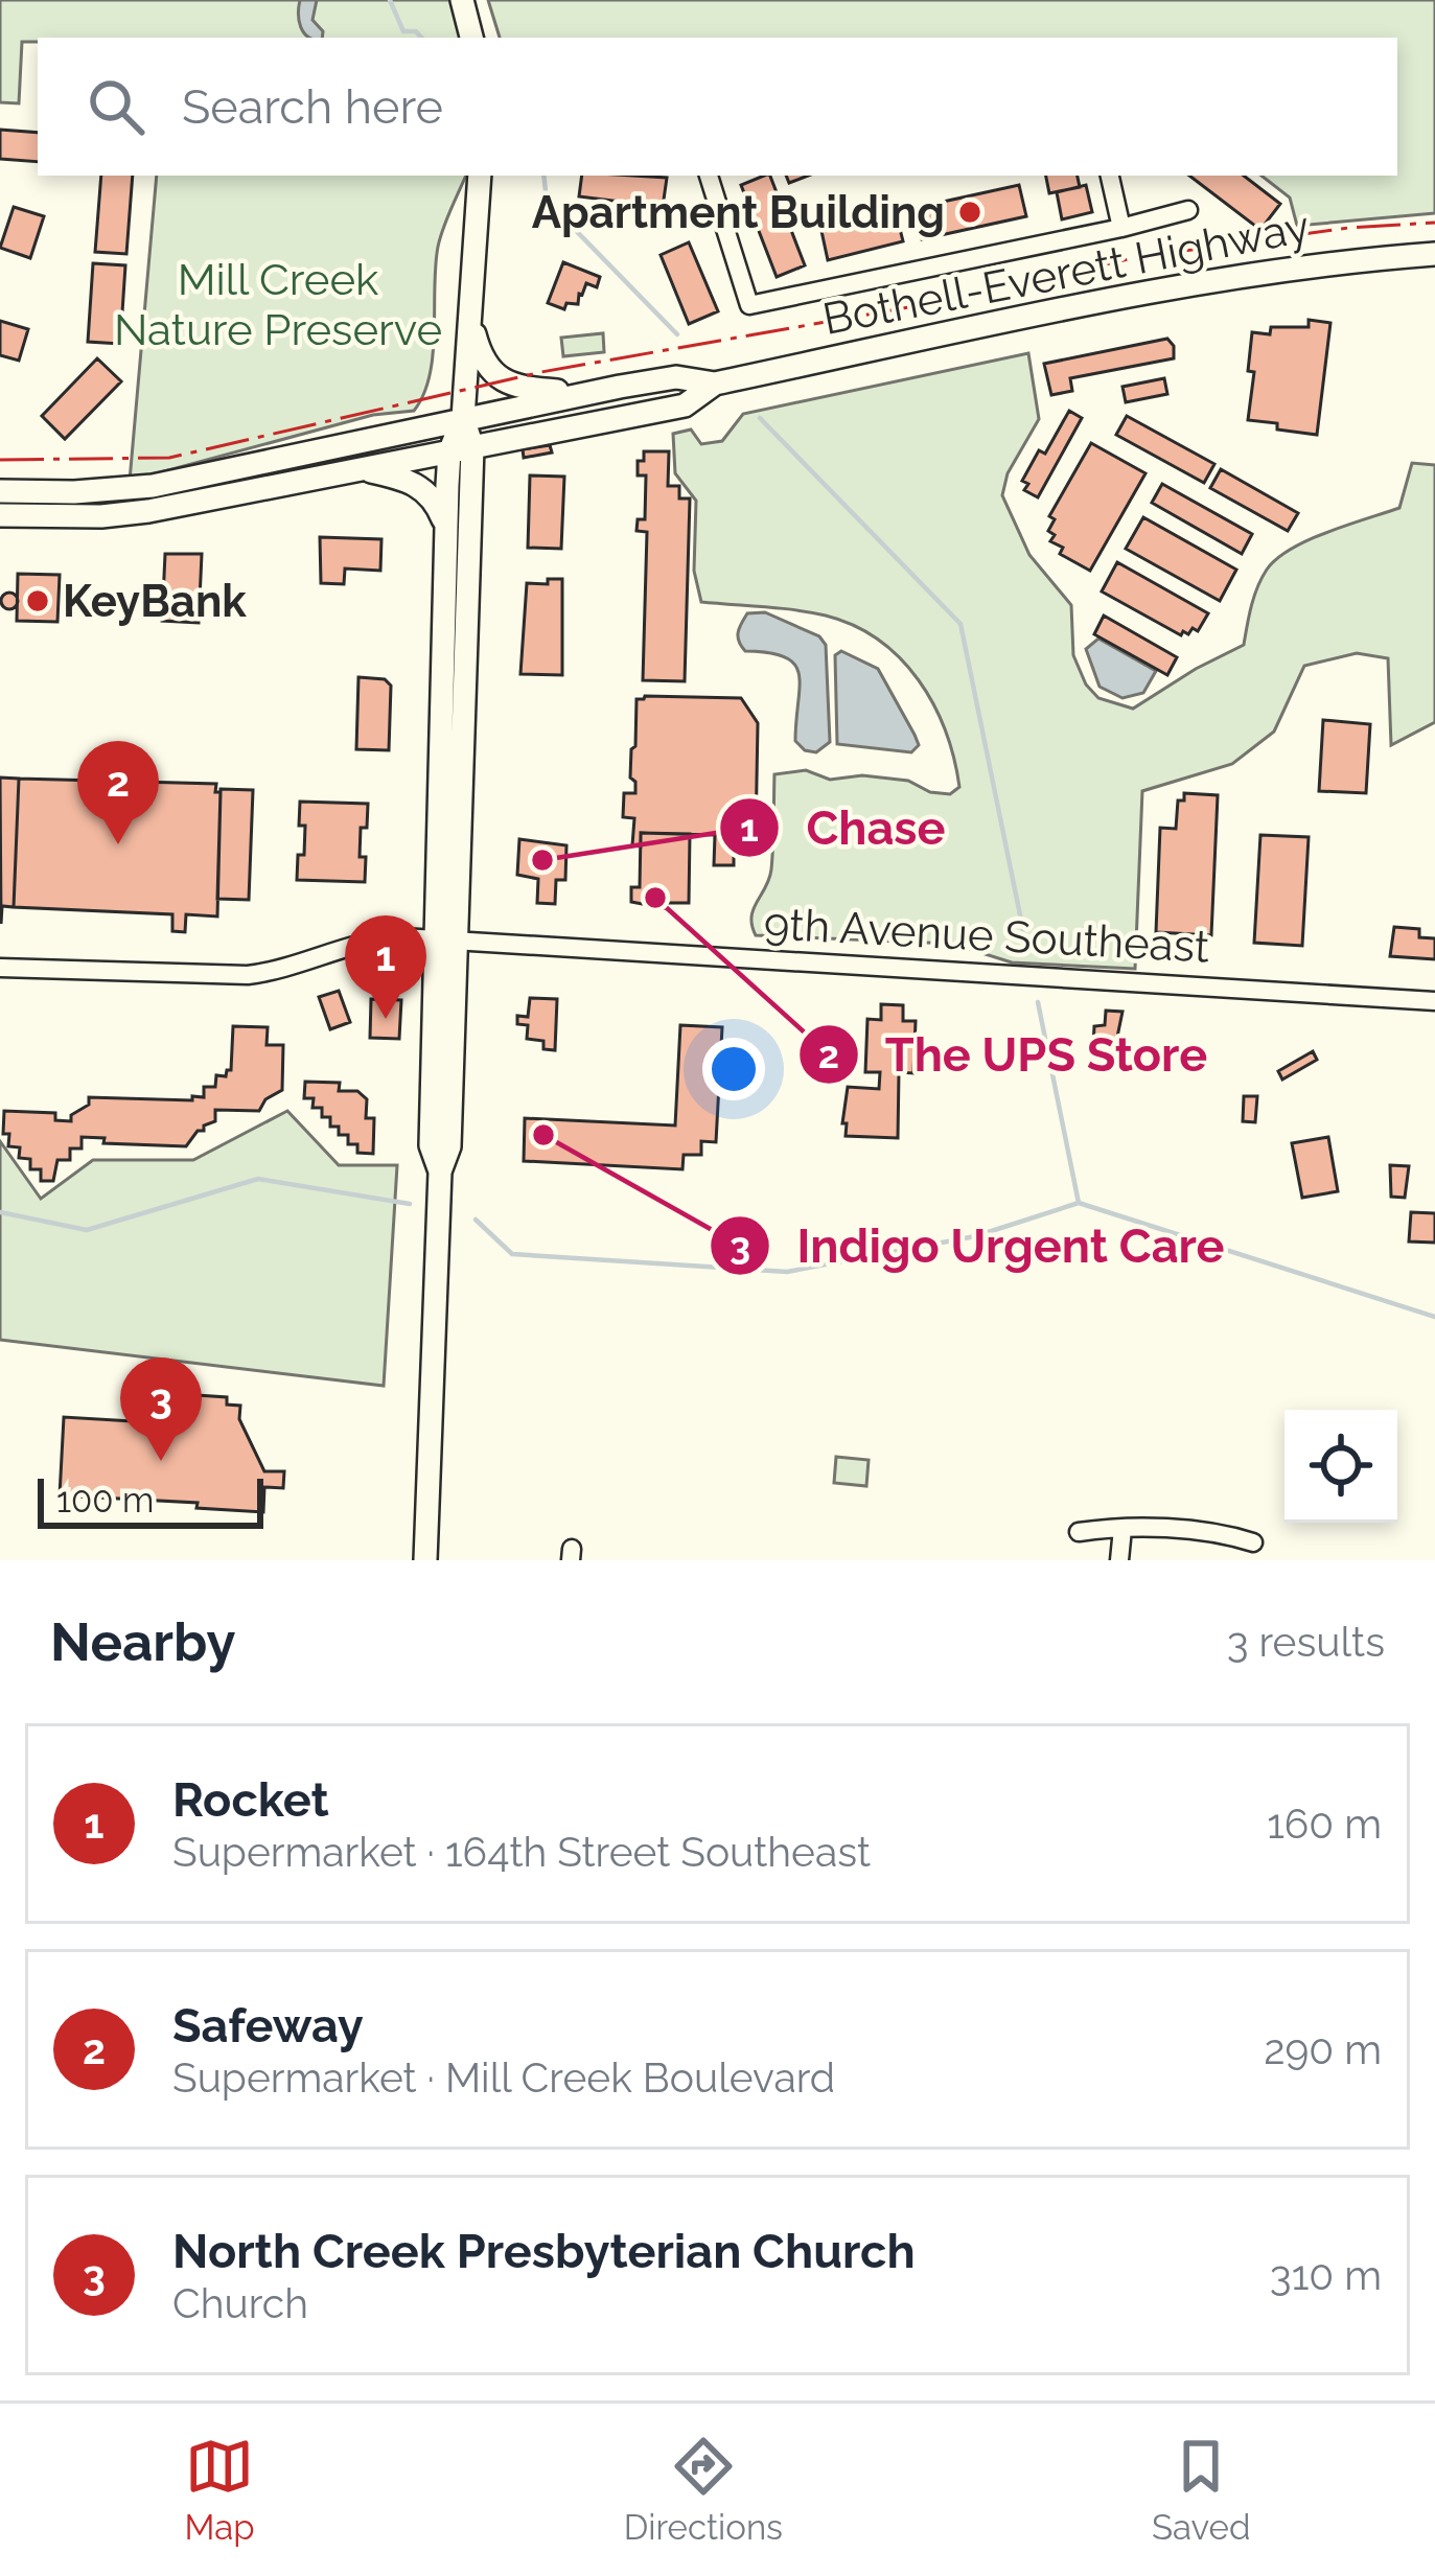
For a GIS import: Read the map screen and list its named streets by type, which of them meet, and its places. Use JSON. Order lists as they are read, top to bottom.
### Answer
{
  "streets": {
    "main road": ["Bothell-Everett Highway"],
    "street": ["9th Avenue Southeast"]
  },
  "parks": ["Mill Creek Nature Preserve"],
  "places": [
    "Apartment Building",
    "KeyBank",
    "Chase",
    "The UPS Store",
    "Indigo Urgent Care"
  ],
  "scale_bar": "100 m",
  "page": {
    "search": "Search here",
    "pins": ["2", "1", "3"],
    "scale": "100 m",
    "heading": ["Nearby", "3 results"],
    "list": [
      {
        "mark": "1",
        "name": "Rocket",
        "note": "Supermarket · 164th Street Southeast",
        "value": "160 m"
      },
      {
        "mark": "2",
        "name": "Safeway",
        "note": "Supermarket · Mill Creek Boulevard",
        "value": "290 m"
      },
      {
        "mark": "3",
        "name": "North Creek Presbyterian Church",
        "note": "Church",
        "value": "310 m"
      }
    ],
    "nav": ["Map", "Directions", "Saved"]
  }
}
